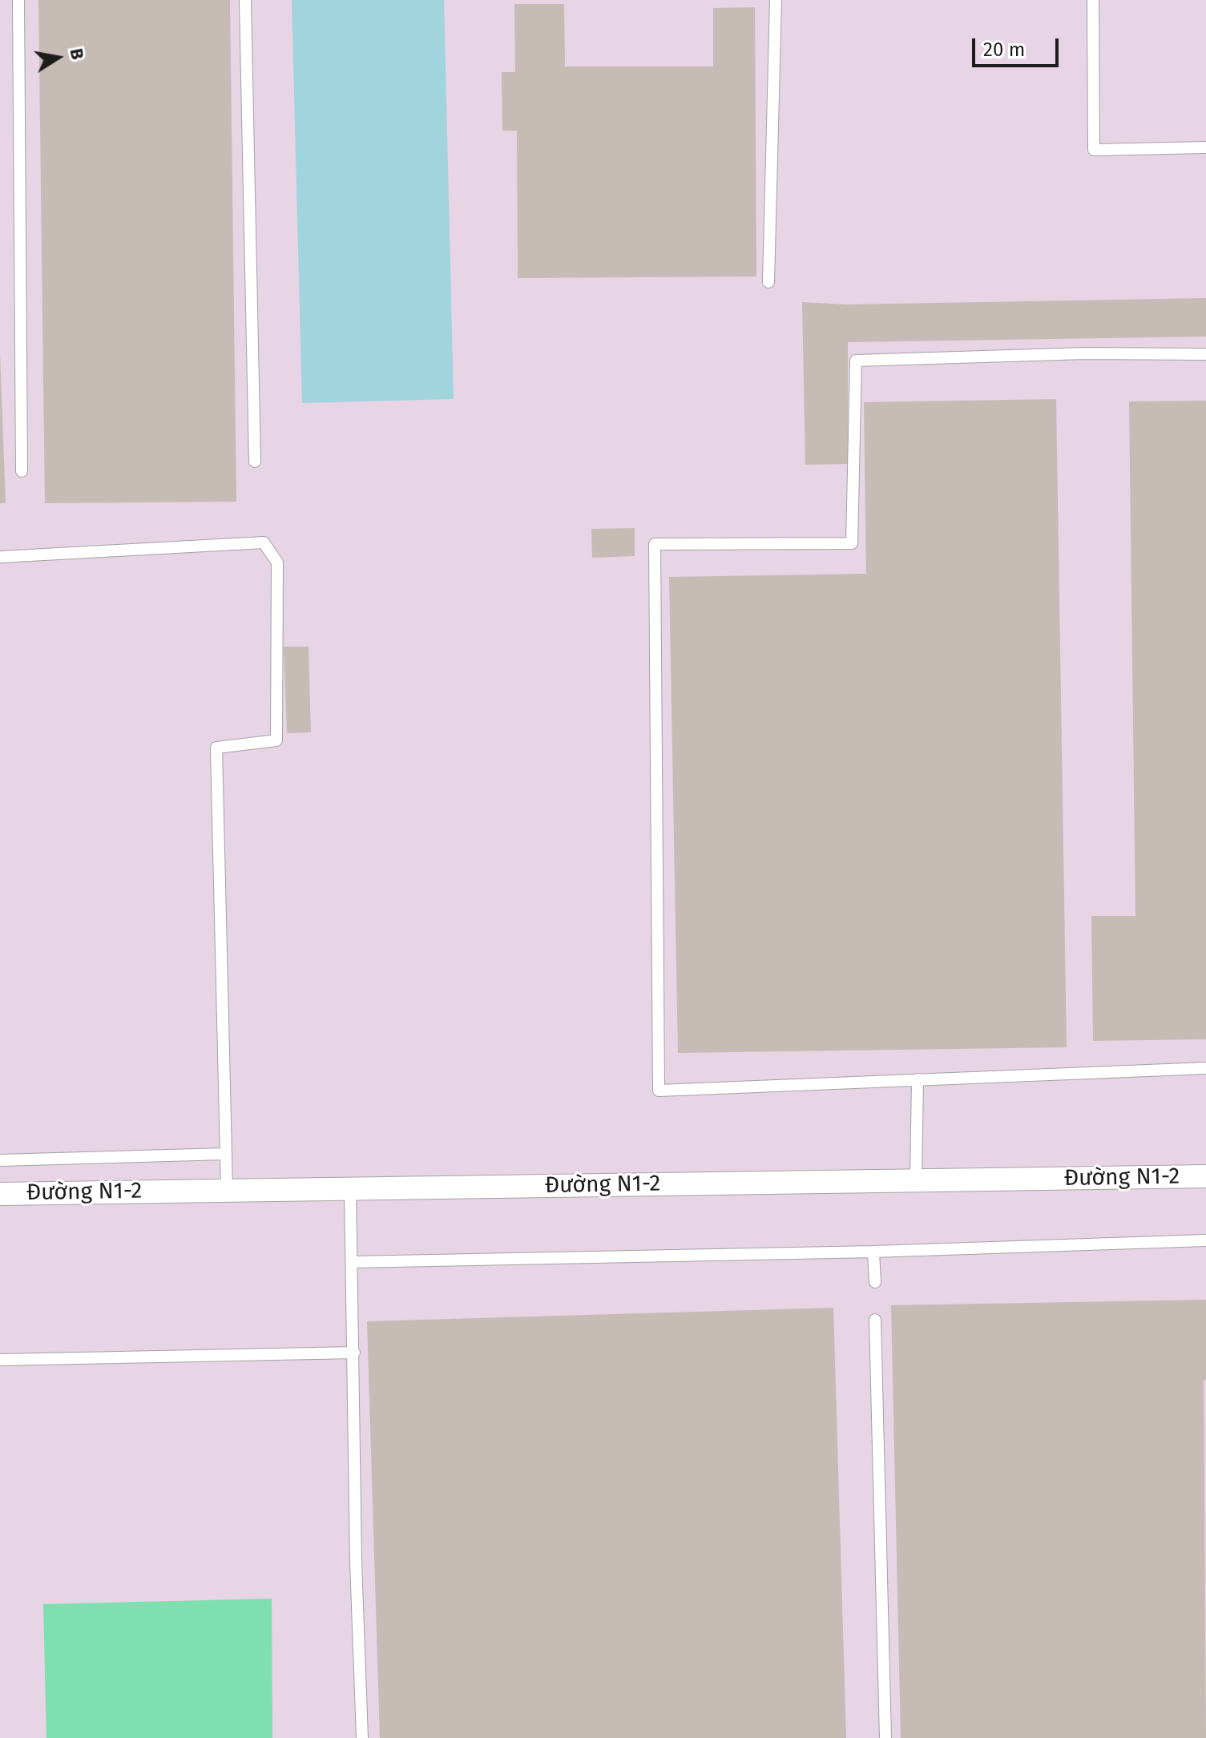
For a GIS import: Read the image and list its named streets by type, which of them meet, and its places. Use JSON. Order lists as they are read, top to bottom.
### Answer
{
  "streets": {
    "street": ["Đường N1-2"]
  },
  "scale_bar": "20 m",
  "north": "right"
}
